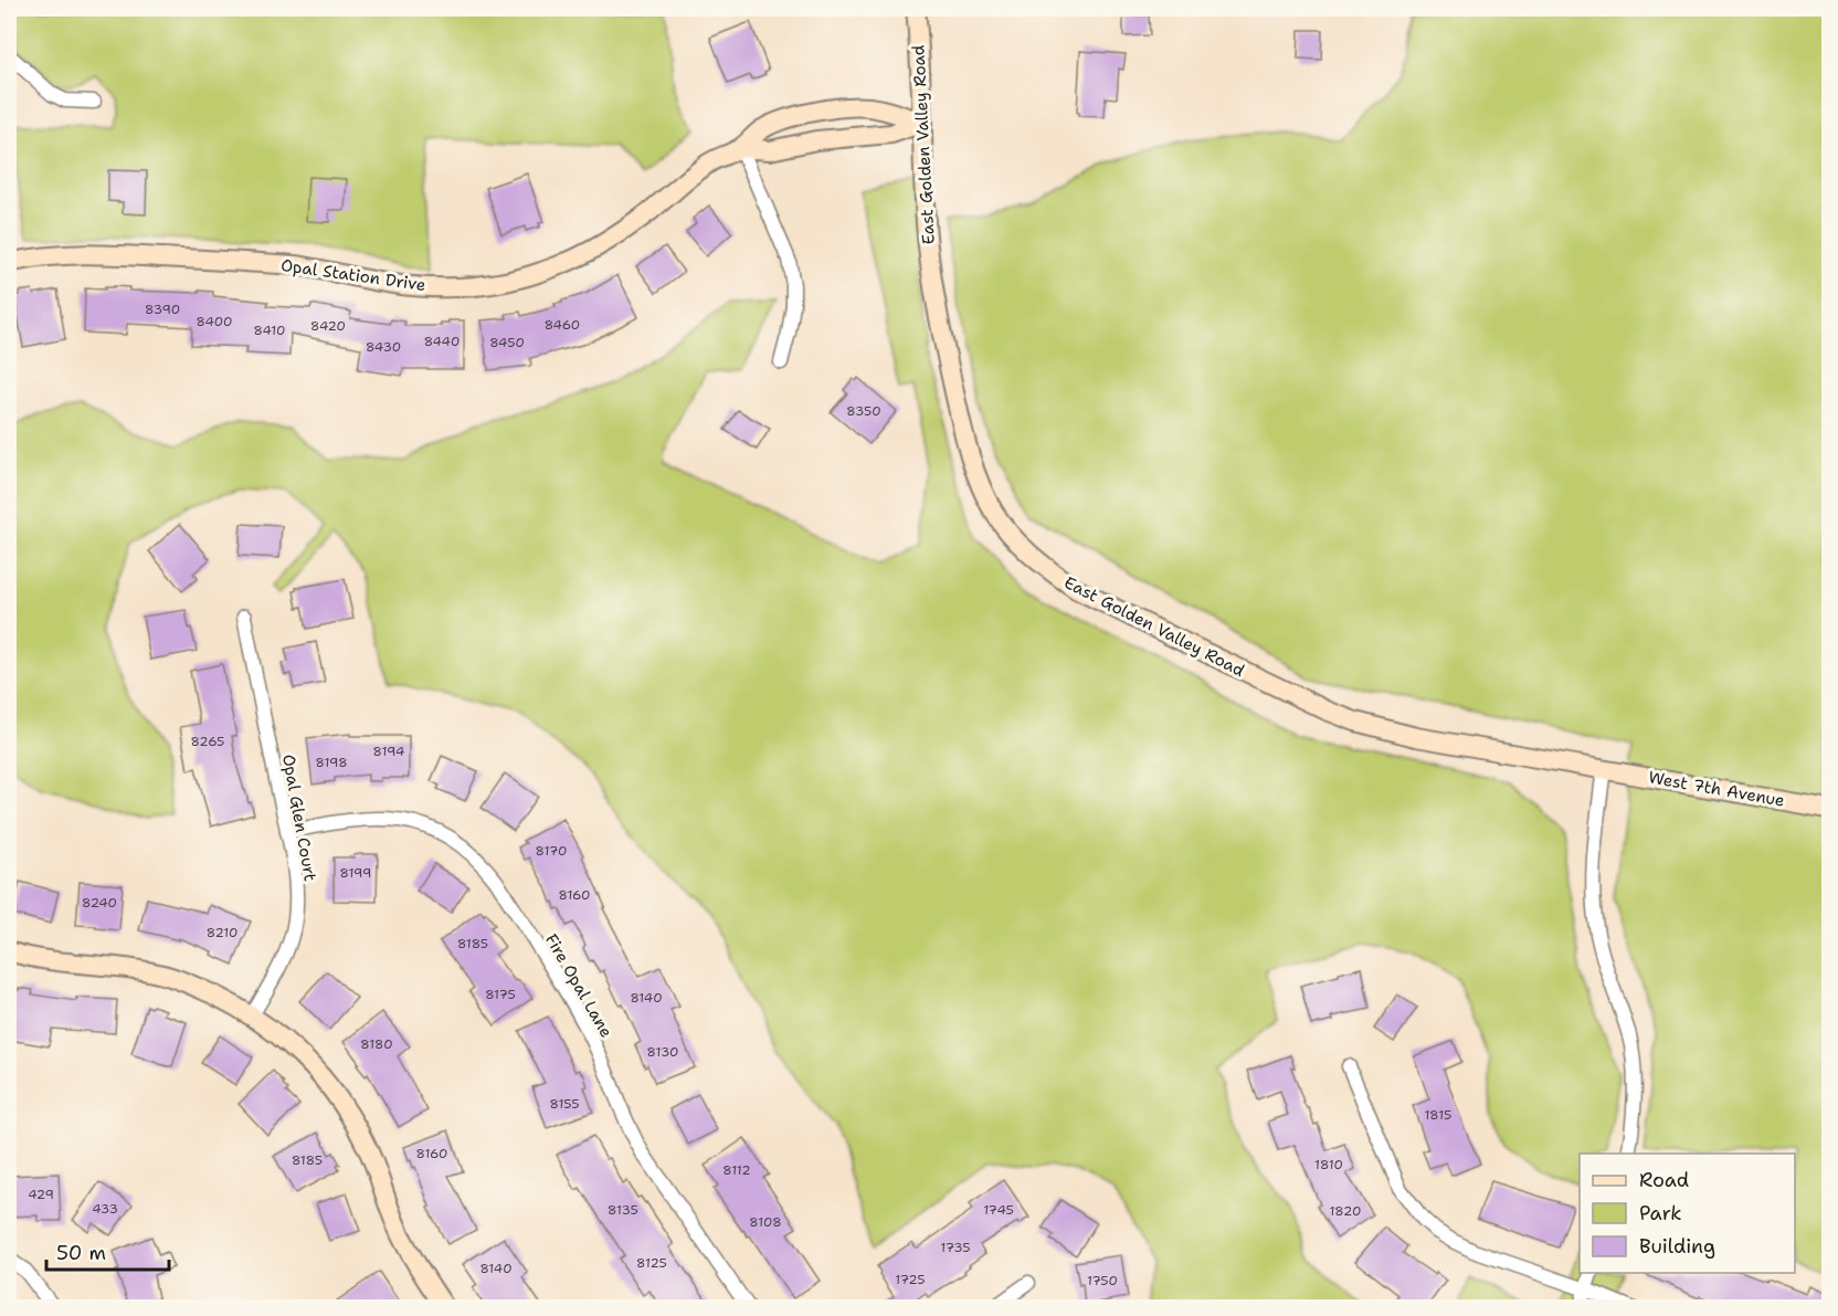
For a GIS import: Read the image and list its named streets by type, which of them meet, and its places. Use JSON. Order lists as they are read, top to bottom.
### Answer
{
  "streets": {
    "street": [
      "East Golden Valley Road",
      "Opal Station Drive",
      "West 7th Avenue",
      "Opal Glen Court",
      "Fire Opal Lane"
    ]
  },
  "crossings": [
    ["East Golden Valley Road", "Opal Station Drive"],
    ["East Golden Valley Road", "West 7th Avenue"],
    ["Opal Glen Court", "Fire Opal Lane"]
  ],
  "house_numbers": [
    "8390",
    "8400",
    "8460",
    "8420",
    "8410",
    "8440",
    "8450",
    "8430",
    "8350",
    "8265",
    "8194",
    "8198",
    "8170",
    "8199",
    "8160",
    "8240",
    "8210",
    "8185",
    "8175",
    "8140",
    "8180",
    "8130",
    "8155",
    "1815",
    "8160",
    "8185",
    "1810",
    "8112",
    "429",
    "433",
    "8135",
    "1745",
    "1820",
    "8108",
    "1735",
    "8125",
    "8140",
    "1725",
    "1750"
  ],
  "legend": ["Road", "Park", "Building"],
  "scale_bar": "50 m"
}
